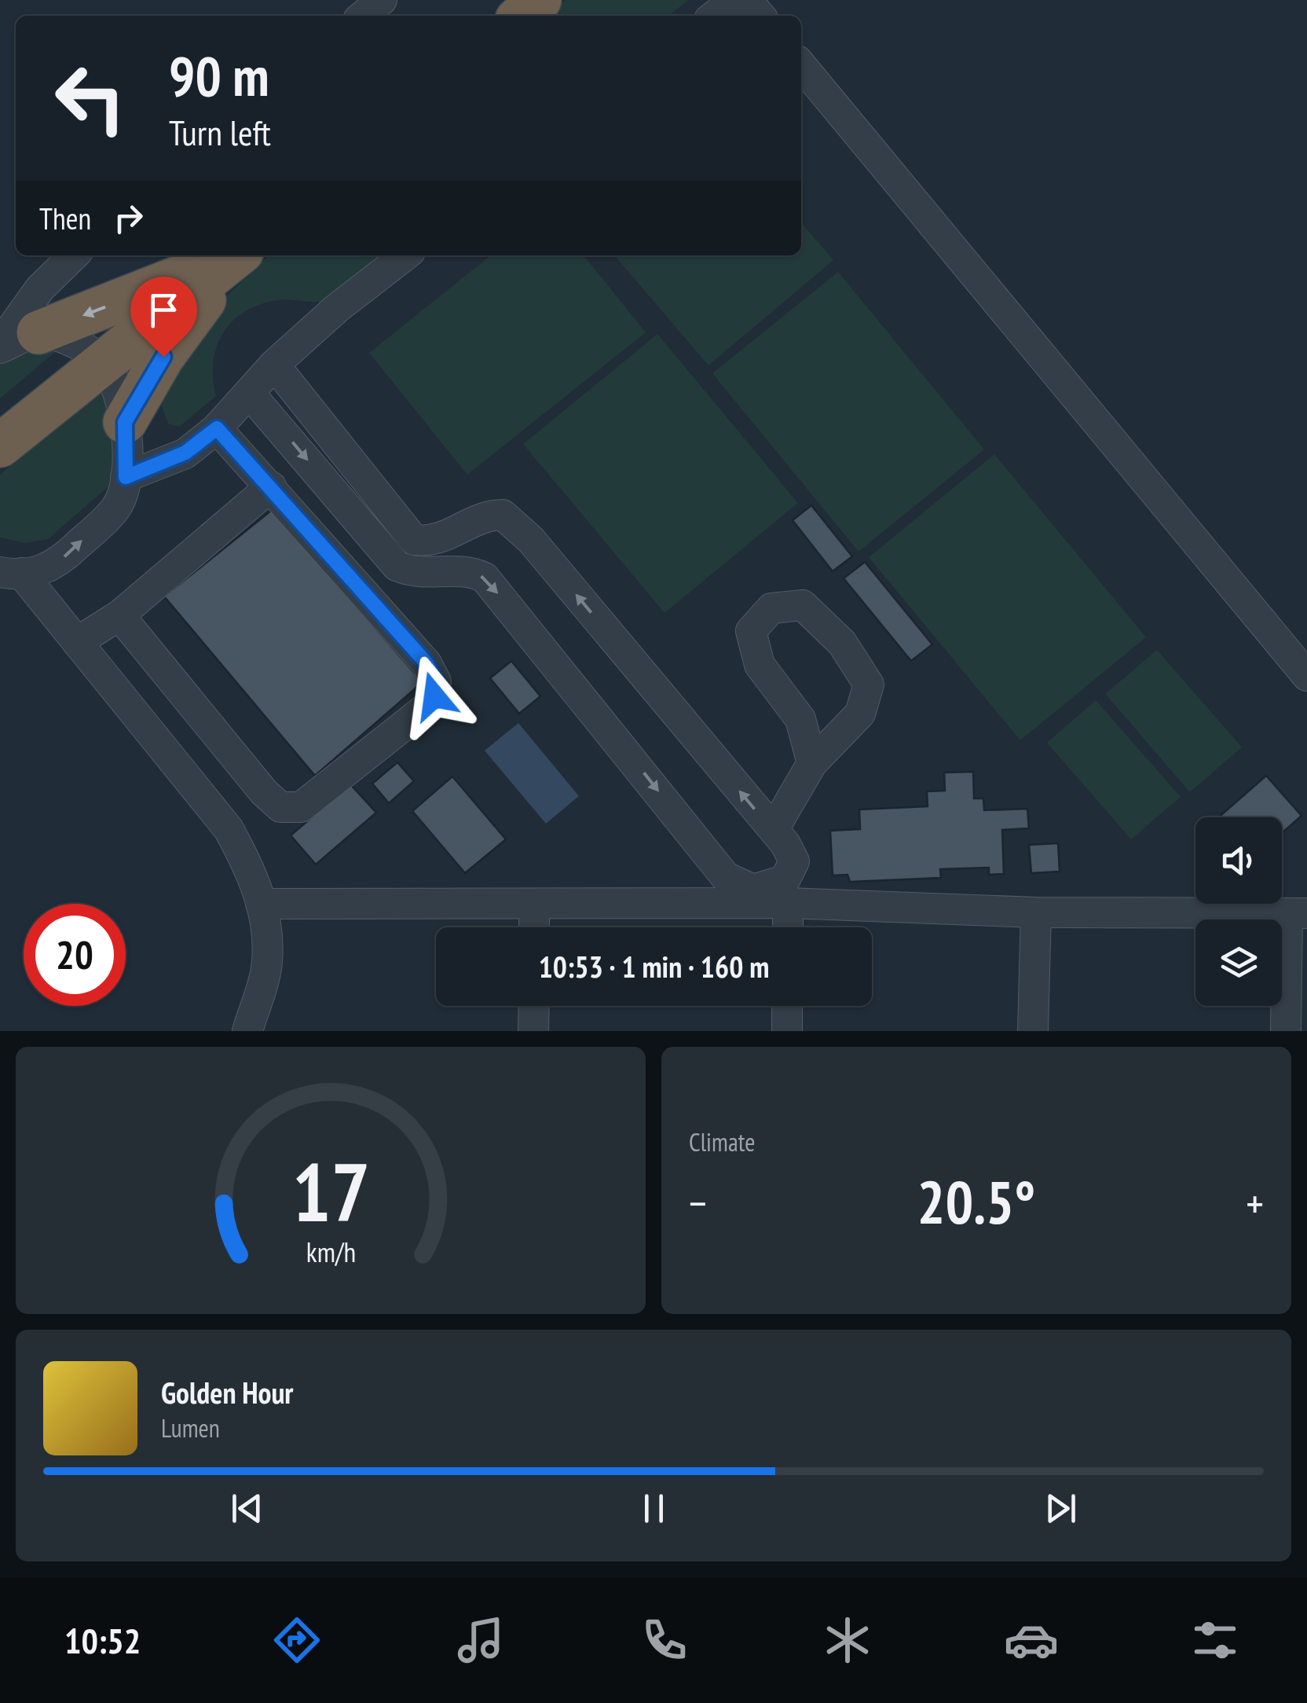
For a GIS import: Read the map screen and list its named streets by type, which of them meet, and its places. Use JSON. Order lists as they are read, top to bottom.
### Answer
{
  "page": {
    "turn": ["90 m", "Turn left"],
    "then": "Then",
    "limit": "20",
    "trip": "10:53 · 1 min · 160 m",
    "tile": "Climate",
    "heat": ["−", "20.5°", "+"],
    "song": ["Golden Hour", "Lumen"],
    "tabs": "10:52",
    "gauge": ["17", "km/h"]
  }
}
